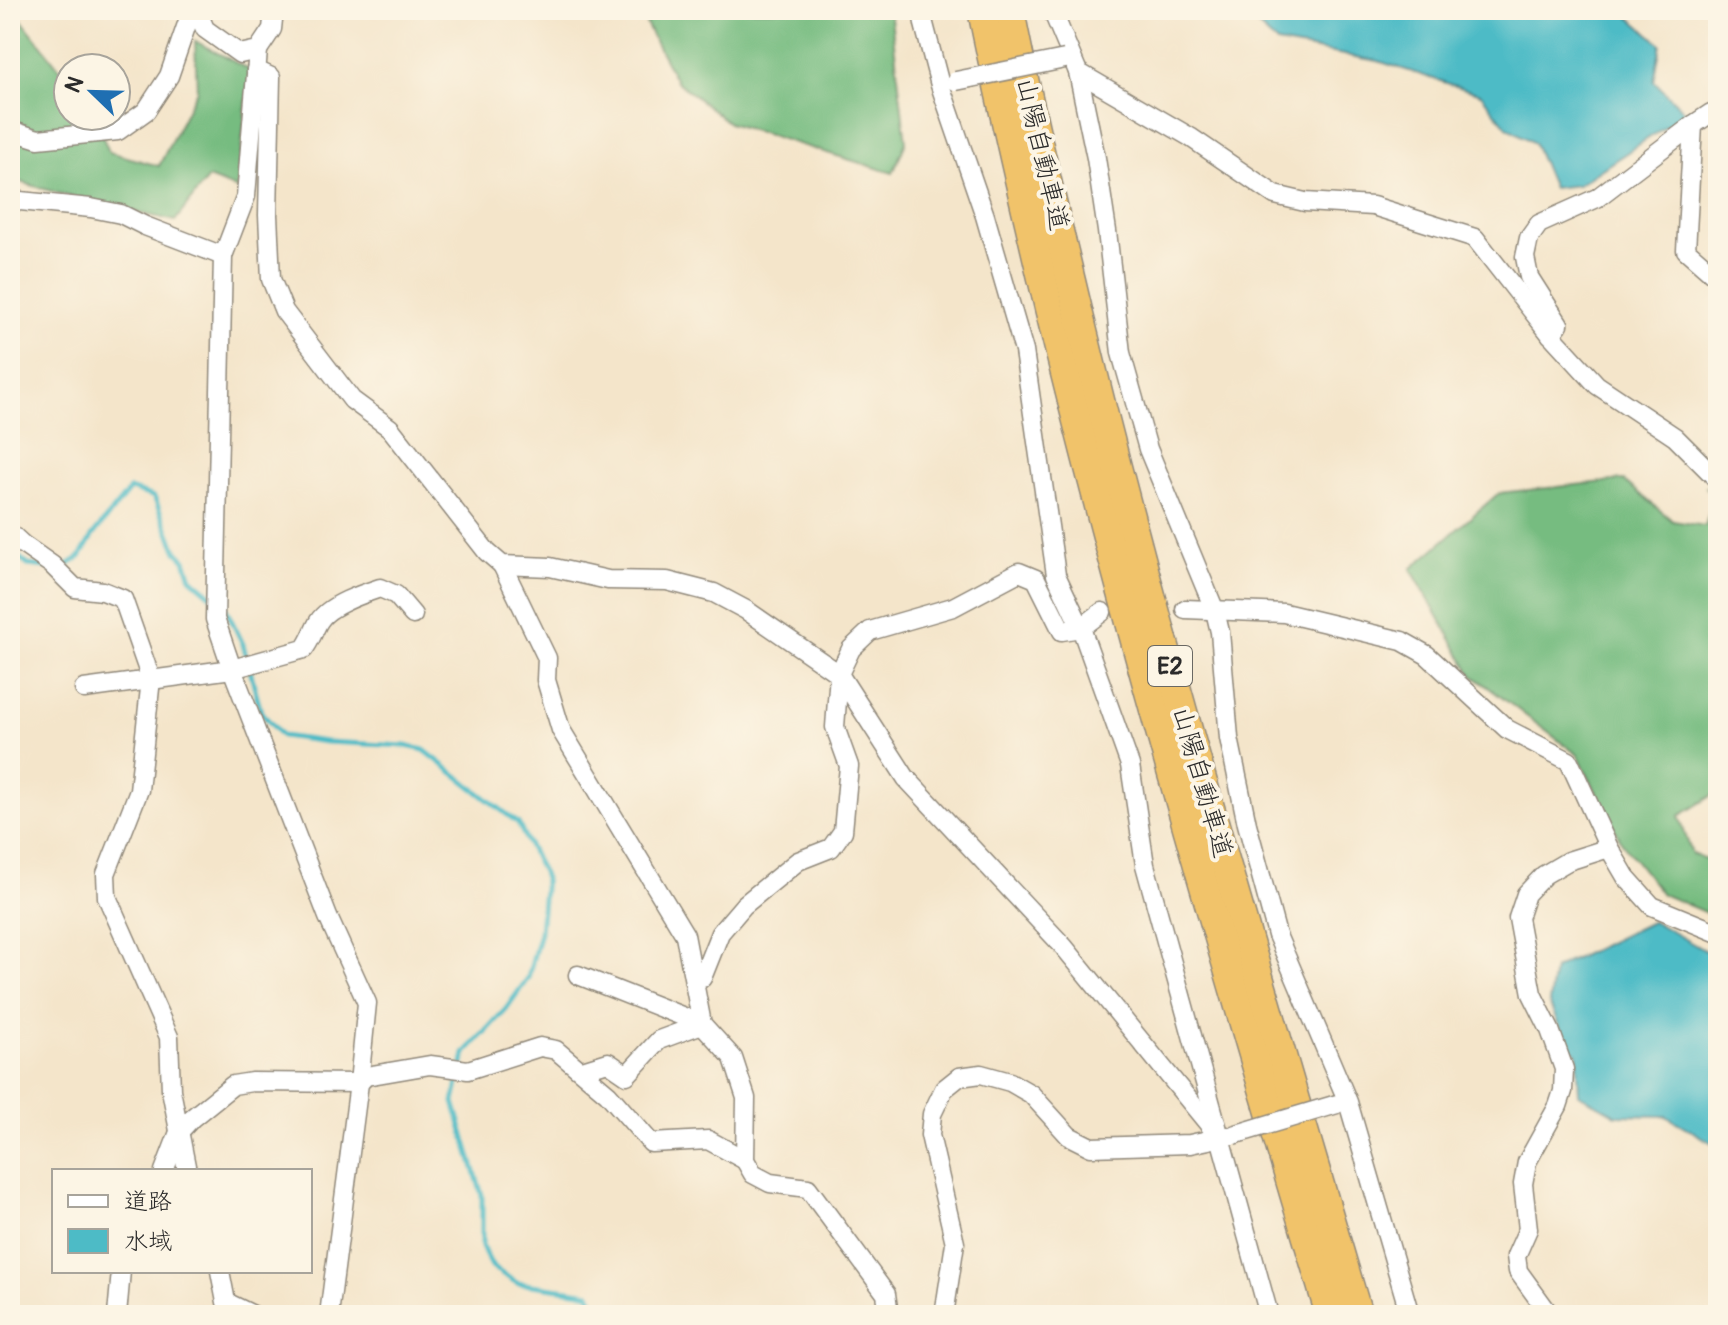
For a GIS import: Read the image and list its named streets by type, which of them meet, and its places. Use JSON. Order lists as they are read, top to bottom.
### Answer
{
  "streets": {
    "highway": ["山陽自動車道", "E2"]
  },
  "legend": ["道路", "水域"],
  "north": "top left"
}
